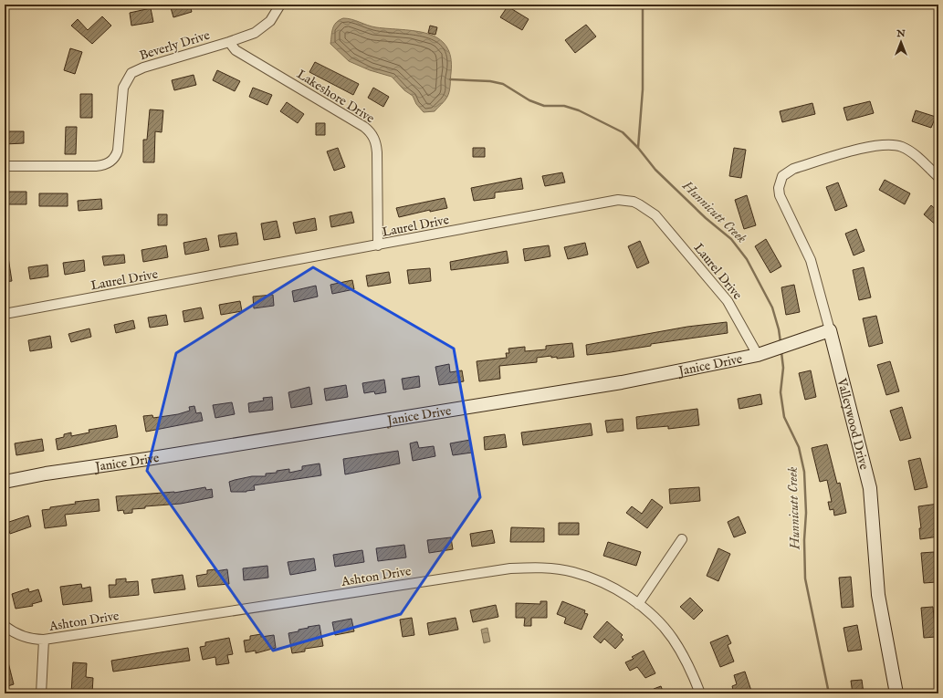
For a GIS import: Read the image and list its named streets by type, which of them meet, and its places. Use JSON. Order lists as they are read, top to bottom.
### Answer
{
  "streets": {
    "street": [
      "Beverly Drive",
      "Lakeshore Drive",
      "Laurel Drive",
      "Janice Drive",
      "Valleywood Drive",
      "Ashton Drive"
    ]
  },
  "crossings": [
    ["Beverly Drive", "Lakeshore Drive"],
    ["Lakeshore Drive", "Laurel Drive"],
    ["Laurel Drive", "Janice Drive"],
    ["Janice Drive", "Valleywood Drive"]
  ],
  "water": ["Hunnicutt Creek"],
  "north": "top"
}
